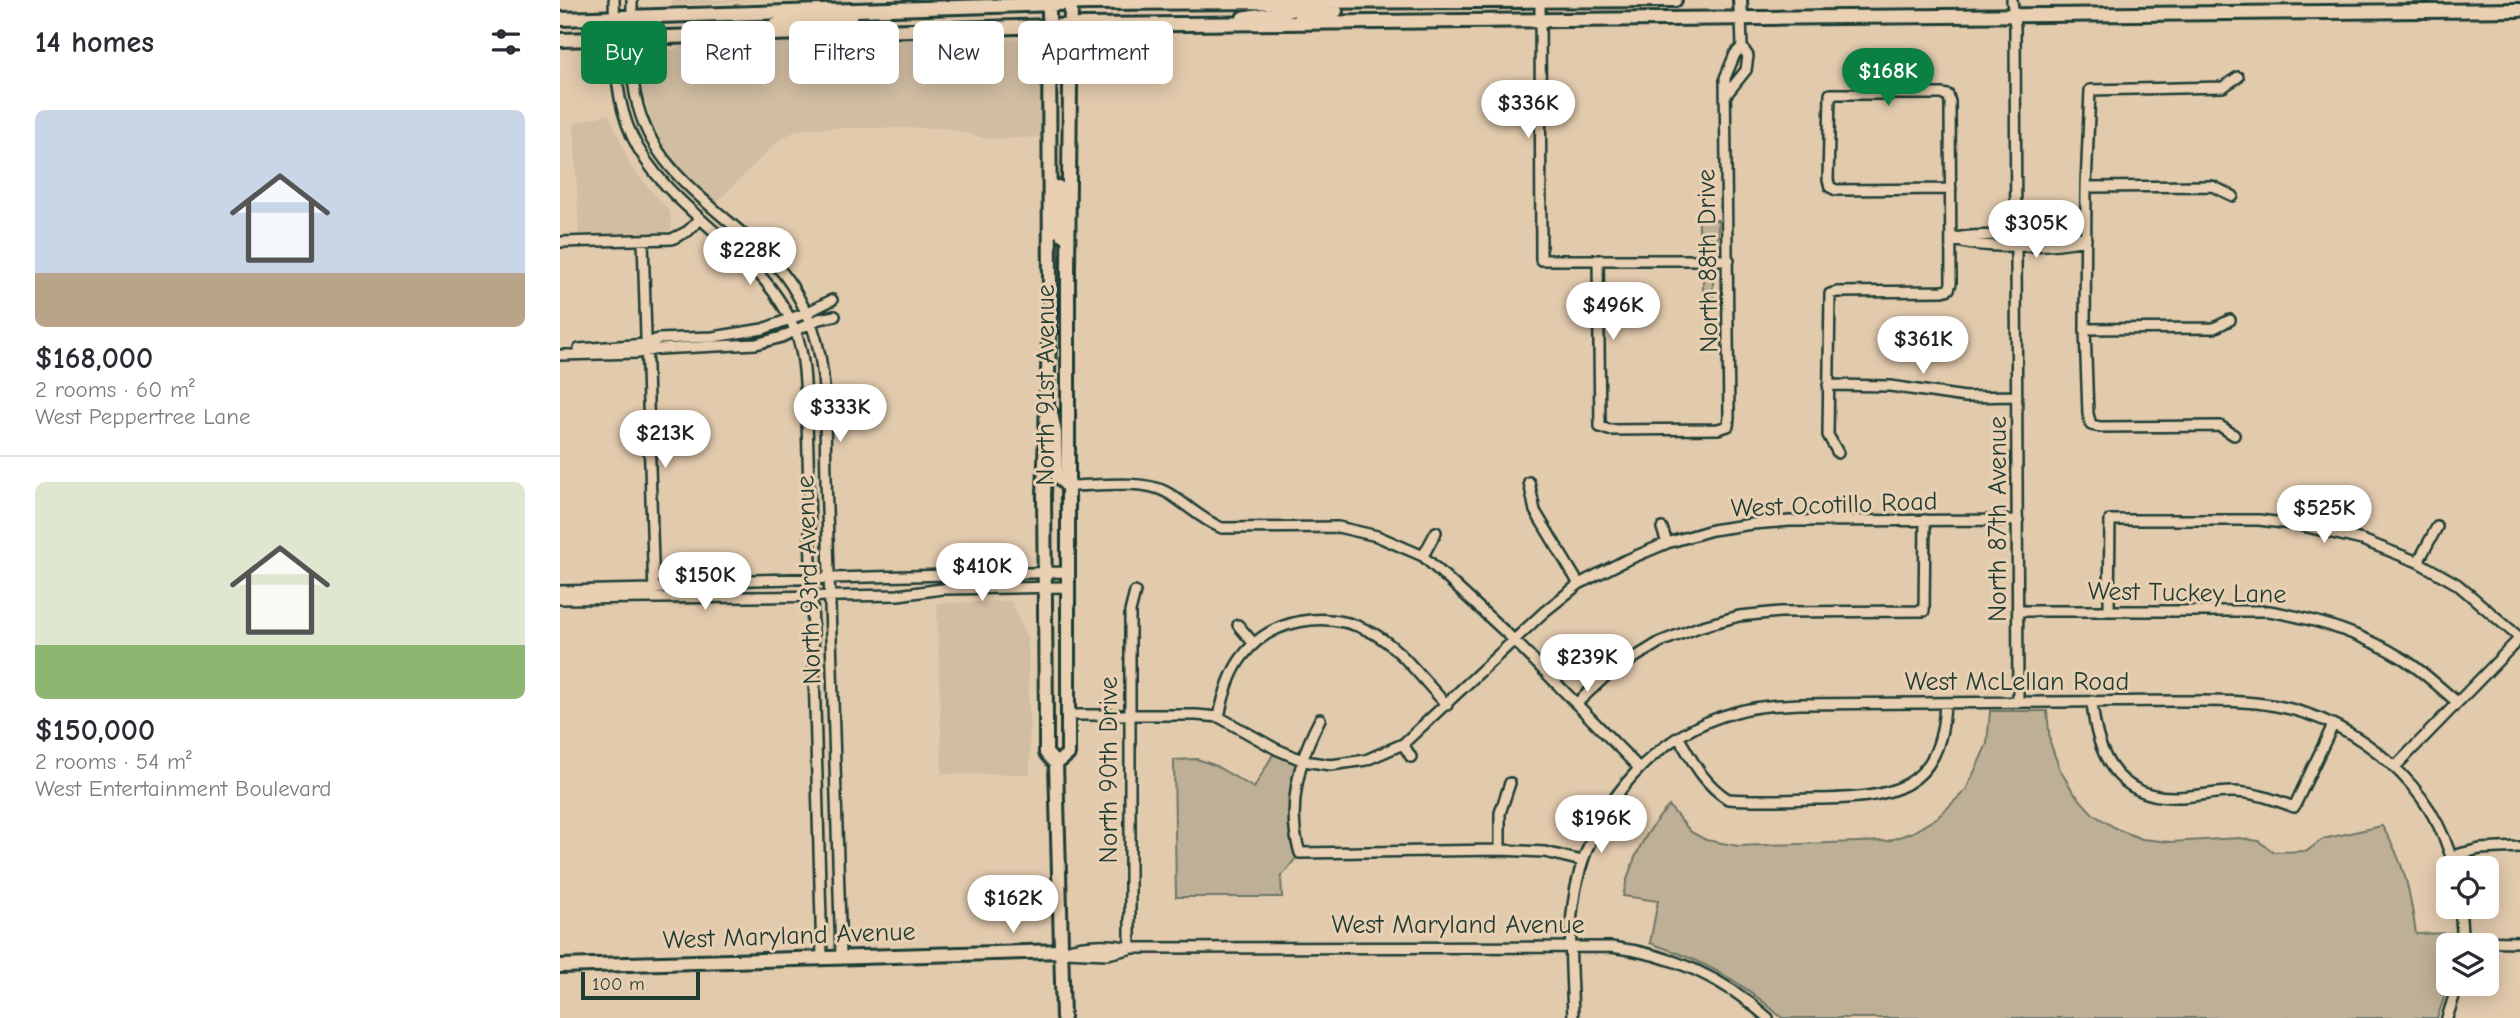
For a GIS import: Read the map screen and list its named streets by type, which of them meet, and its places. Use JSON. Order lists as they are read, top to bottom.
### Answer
{
  "streets": {
    "main road": ["North 91st Avenue", "West Maryland Avenue"],
    "street": [
      "North 88th Drive",
      "West Ocotillo Road",
      "North 87th Avenue",
      "North 93rd Avenue",
      "West Tuckey Lane",
      "West McLellan Road",
      "North 90th Drive"
    ]
  },
  "crossings": [
    ["North 91st Avenue", "West Maryland Avenue"],
    ["West Ocotillo Road", "North 87th Avenue"],
    ["North 87th Avenue", "West Tuckey Lane"],
    ["North 87th Avenue", "West McLellan Road"],
    ["North 93rd Avenue", "West Maryland Avenue"],
    ["West McLellan Road", "West Maryland Avenue"],
    ["North 90th Drive", "West Maryland Avenue"]
  ],
  "scale_bar": "100 m",
  "page": {
    "heading": "14 homes",
    "chip": [
      "Buy",
      "Rent",
      "Filters",
      "New",
      "Apartment"
    ],
    "price": [
      "$168K",
      "$336K",
      "$305K",
      "$228K",
      "$496K",
      "$361K",
      "$333K",
      "$213K",
      "$525K",
      "$410K",
      "$150K",
      "$239K",
      "$196K",
      "$162K"
    ],
    "list": [
      {
        "name": "$168,000",
        "note": "2 rooms · 60 m² · West Peppertree Lane"
      },
      {
        "name": "$150,000",
        "note": "2 rooms · 54 m² · West Entertainment Boulevard"
      }
    ],
    "scale": "100 m"
  }
}
